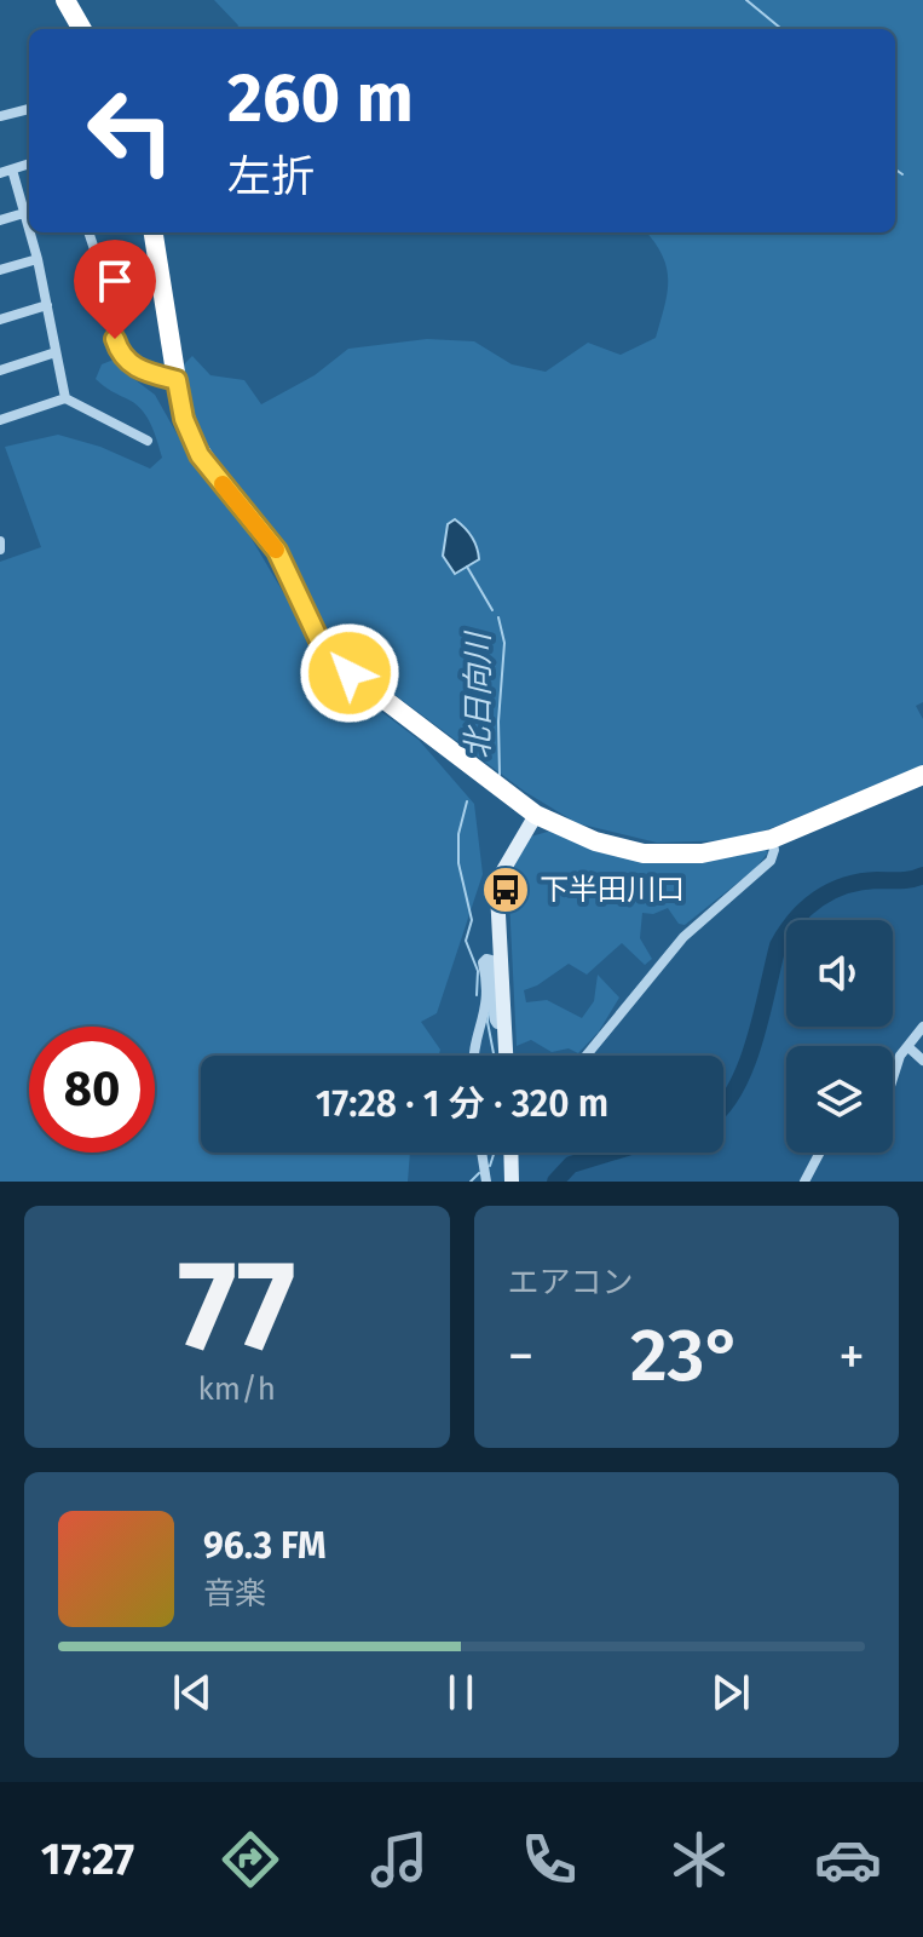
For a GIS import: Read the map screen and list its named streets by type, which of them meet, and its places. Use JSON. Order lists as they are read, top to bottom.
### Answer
{
  "water": ["北日向川"],
  "places": {
    "bus stop": ["下半田川口"]
  },
  "page": {
    "turn": ["260 m", "左折"],
    "limit": "80",
    "trip": "17:28 · 1 分 · 320 m",
    "tile": [
      ["77", "km/h"],
      "エアコン"
    ],
    "heat": ["−", "23°", "+"],
    "song": ["96.3 FM", "音楽"],
    "tabs": "17:27"
  }
}
